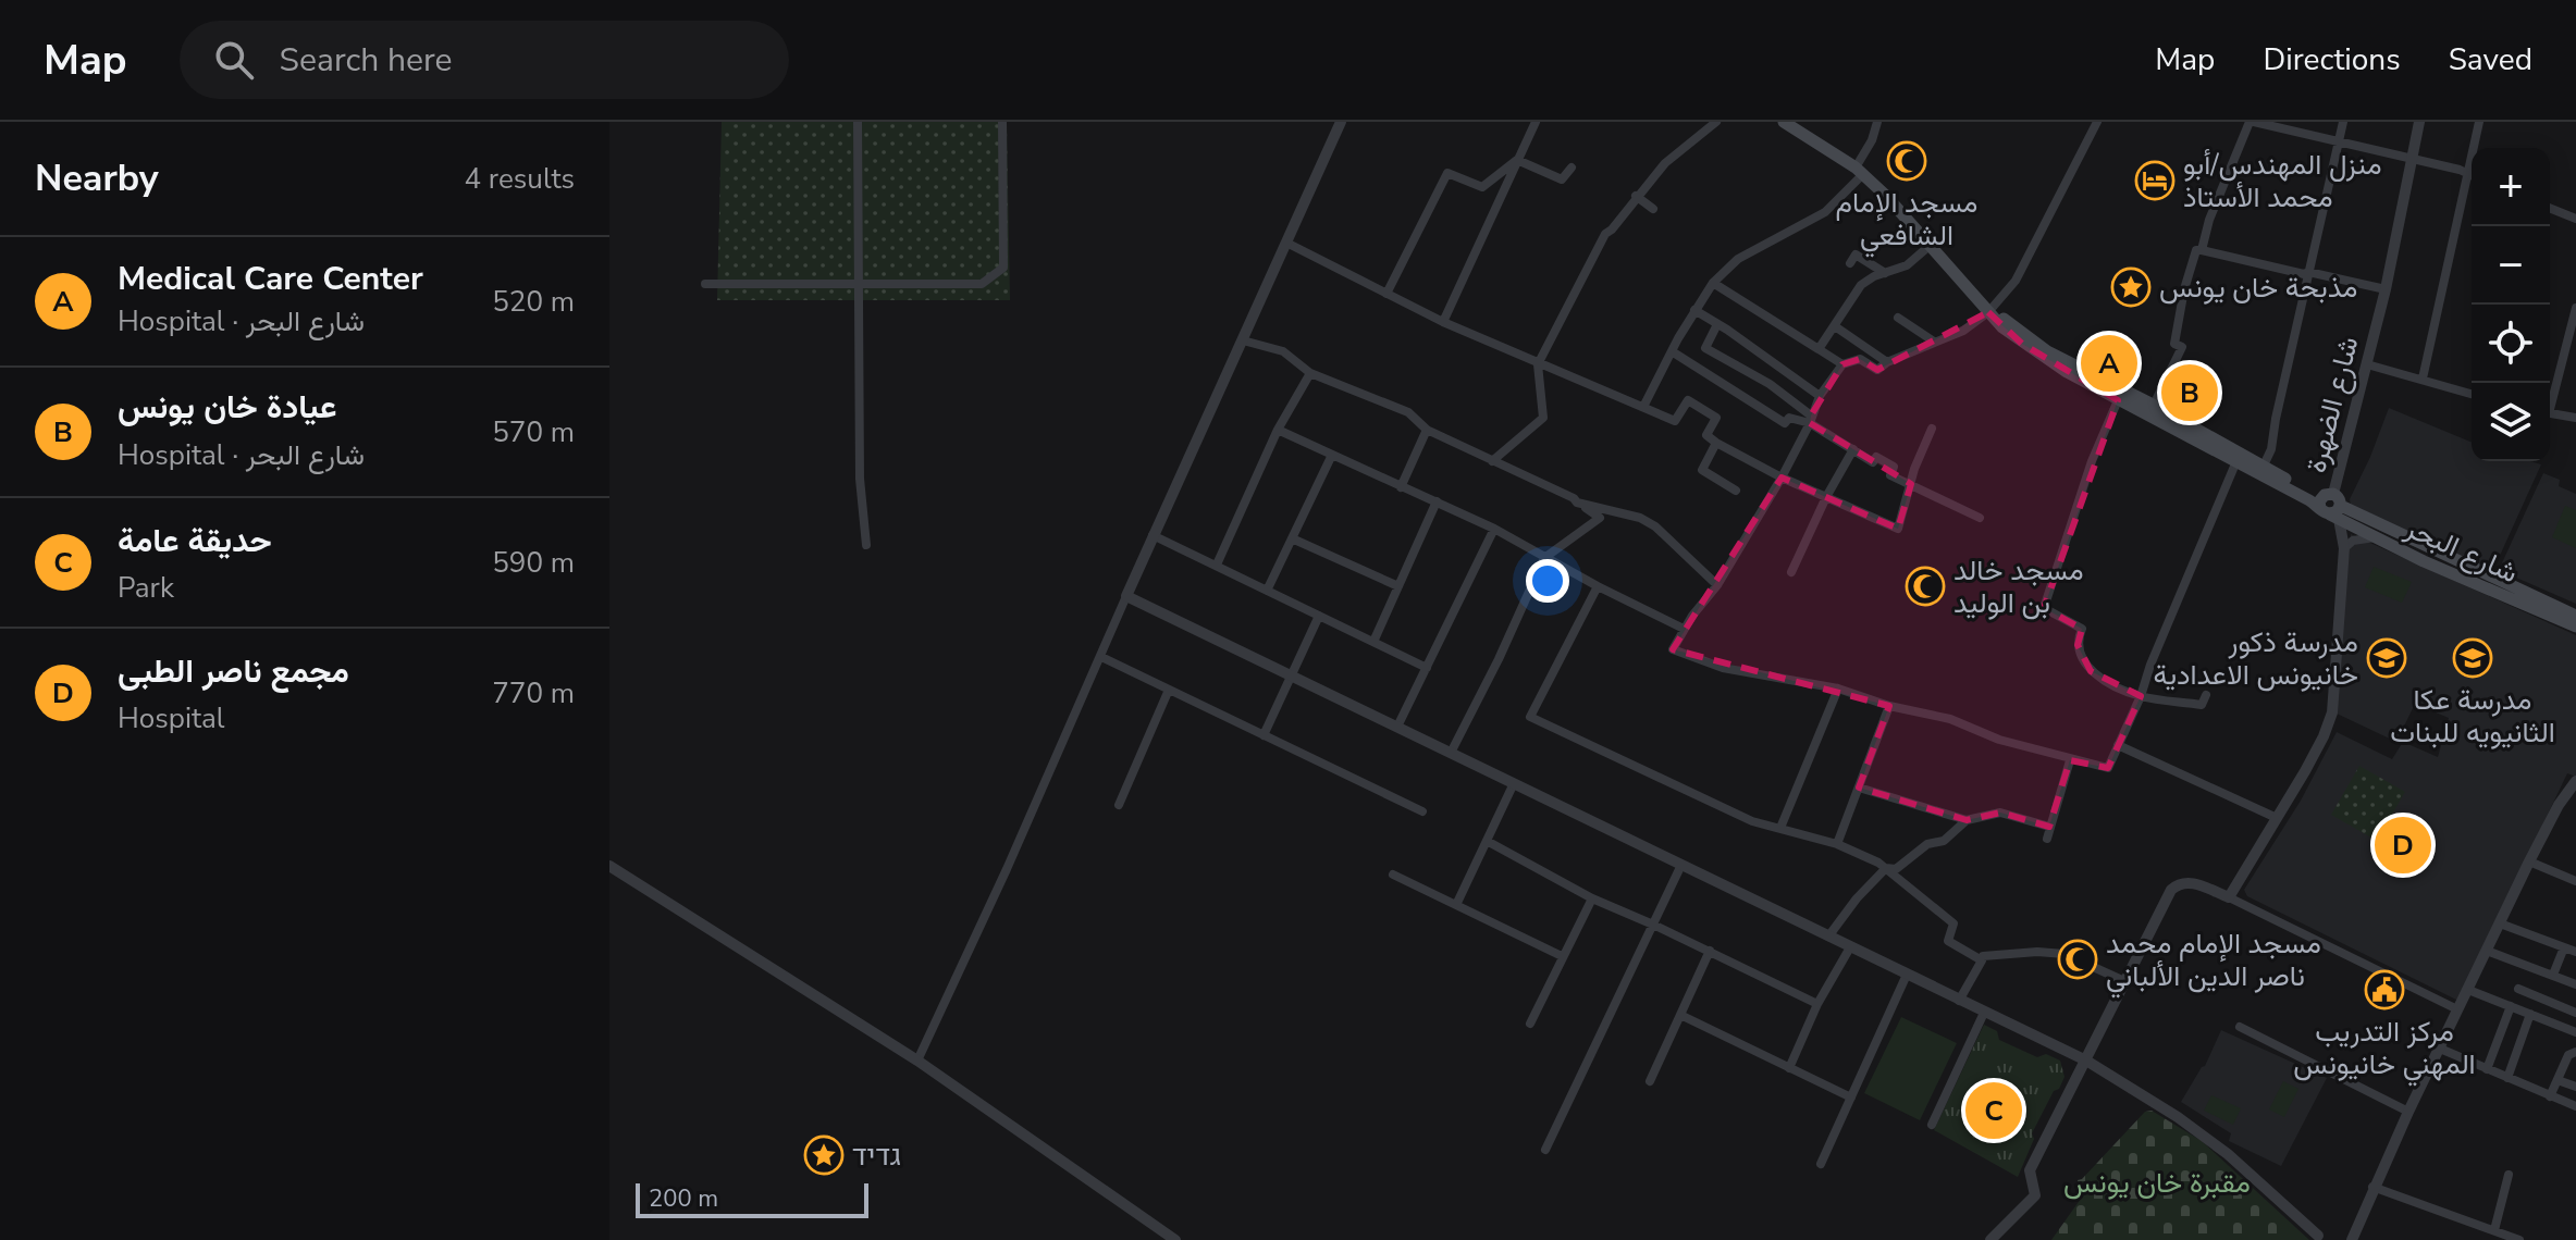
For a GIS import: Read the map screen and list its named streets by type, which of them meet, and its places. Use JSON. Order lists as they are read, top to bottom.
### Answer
{
  "streets": {
    "main road": ["شارع البحر"],
    "street": ["شارع الضهرة"]
  },
  "crossings": [
    ["شارع الضهرة", "شارع البحر"]
  ],
  "parks": ["مقبرة خان يونس"],
  "places": {
    "mosque": ["مسجد الإمام الشافعي", "مسجد خالد بن الوليد", "مسجد الإمام محمد ناصر الدين الألباني"],
    "hotel": ["منزل المهندس/أبو محمد الأستاذ"],
    "place": ["مذبحة خان يونس", "גדיד"],
    "school or university": ["مدرسة ذكور خانيونس الاعدادية", "مدرسة عكا الثانيويه للبنات"],
    "public building": ["مركز التدريب المهني خانيونس"]
  },
  "scale_bar": "200 m",
  "page": {
    "header": "Map",
    "search": "Search here",
    "nav": ["Map", "Directions", "Saved"],
    "heading": ["Nearby", "4 results"],
    "map_buttons": ["+", "−"],
    "list": [
      {
        "mark": "A",
        "name": "Medical Care Center",
        "note": "Hospital · شارع البحر",
        "value": "520 m"
      },
      {
        "mark": "B",
        "name": "عيادة خان يونس",
        "note": "Hospital · شارع البحر",
        "value": "570 m"
      },
      {
        "mark": "C",
        "name": "حديقة عامة",
        "note": "Park",
        "value": "590 m"
      },
      {
        "mark": "D",
        "name": "مجمع ناصر الطبى",
        "note": "Hospital",
        "value": "770 m"
      }
    ],
    "pins": [
      "A",
      "B",
      "D",
      "C"
    ],
    "scale": "200 m"
  }
}
